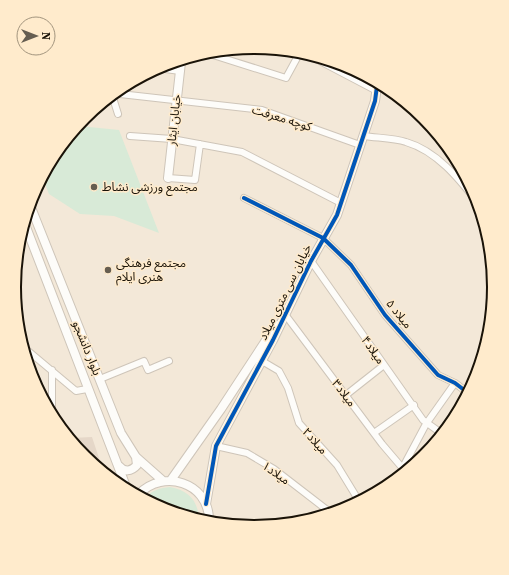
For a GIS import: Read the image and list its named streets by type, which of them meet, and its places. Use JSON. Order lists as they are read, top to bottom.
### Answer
{
  "streets": {
    "street": [
      "کوچه معرفت",
      "خیابان ایثار",
      "خیابان سی متری میلاد",
      "میلاد ۵",
      "بلوار دانشجو",
      "میلاد۴",
      "میلاد۳",
      "میلاد۲",
      "میلاد۱"
    ]
  },
  "crossings": [
    ["کوچه معرفت", "خیابان ایثار"],
    ["کوچه معرفت", "خیابان سی متری میلاد"],
    ["خیابان سی متری میلاد", "میلاد ۵"],
    ["خیابان سی متری میلاد", "میلاد۴"],
    ["خیابان سی متری میلاد", "میلاد۳"],
    ["خیابان سی متری میلاد", "میلاد۲"],
    ["خیابان سی متری میلاد", "میلاد۱"]
  ],
  "places": ["مجتمع ورزشی نشاط", "مجتمع فرهنگی هنری ایلام"],
  "north": "right"
}
